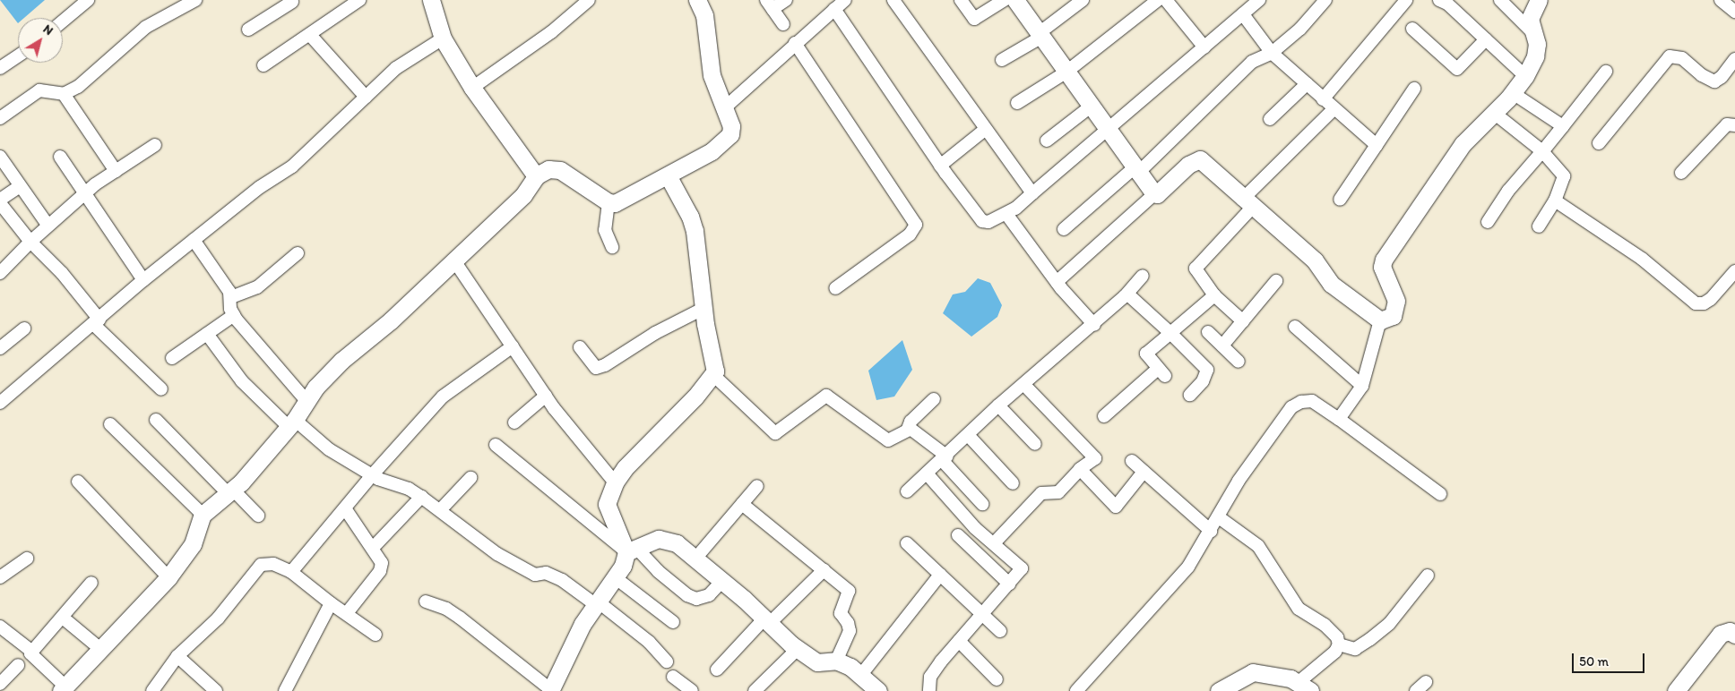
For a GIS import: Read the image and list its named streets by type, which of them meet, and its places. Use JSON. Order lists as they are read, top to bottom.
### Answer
{
  "scale_bar": "50 m",
  "north": "top right"
}
